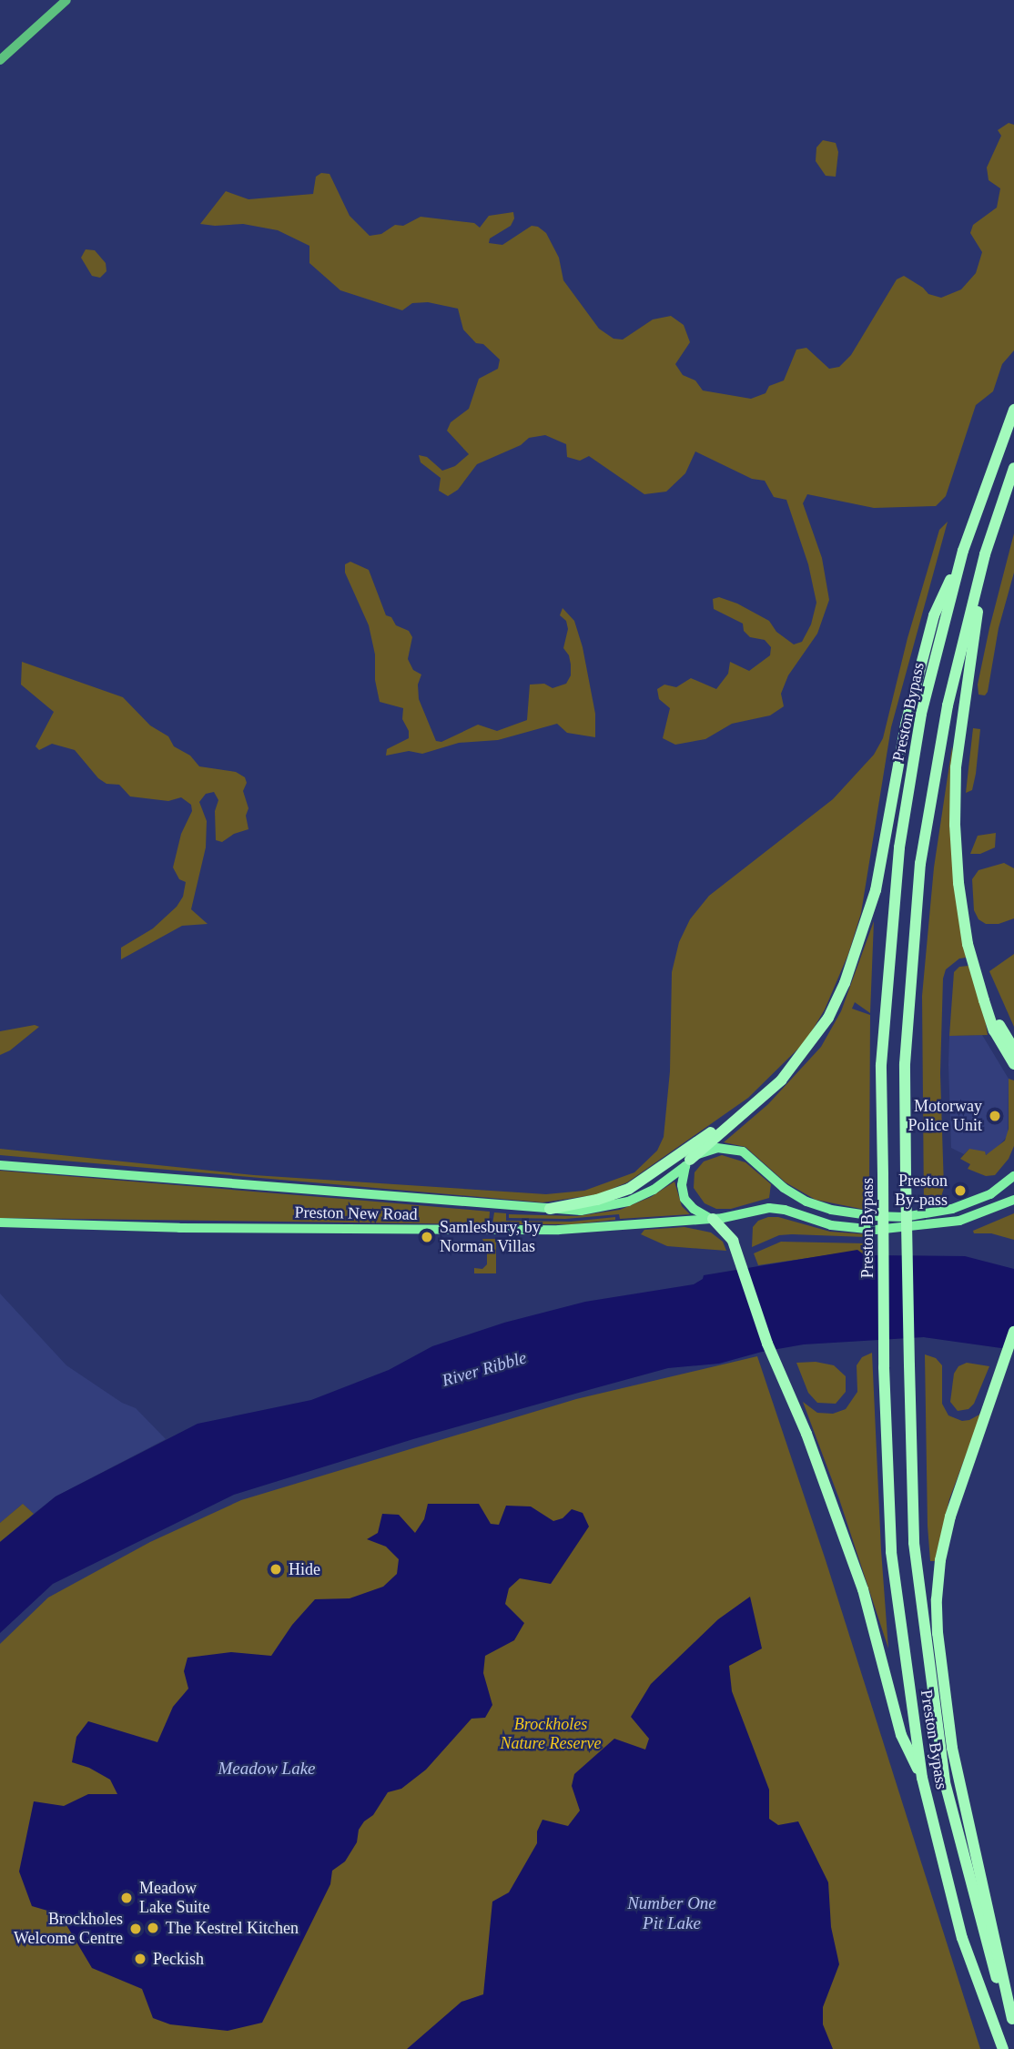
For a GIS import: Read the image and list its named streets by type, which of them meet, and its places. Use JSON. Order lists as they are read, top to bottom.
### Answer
{
  "streets": {
    "highway": ["Preston Bypass", "Preston New Road"]
  },
  "water": ["River Ribble", "Meadow Lake", "Number One Pit Lake"],
  "parks": ["Brockholes Nature Reserve"],
  "places": [
    "Motorway Police Unit",
    "Preston By-pass",
    "Samlesbury, by Norman Villas",
    "Hide",
    "Meadow Lake Suite",
    "The Kestrel Kitchen",
    "Brockholes Welcome Centre",
    "Peckish"
  ]
}
